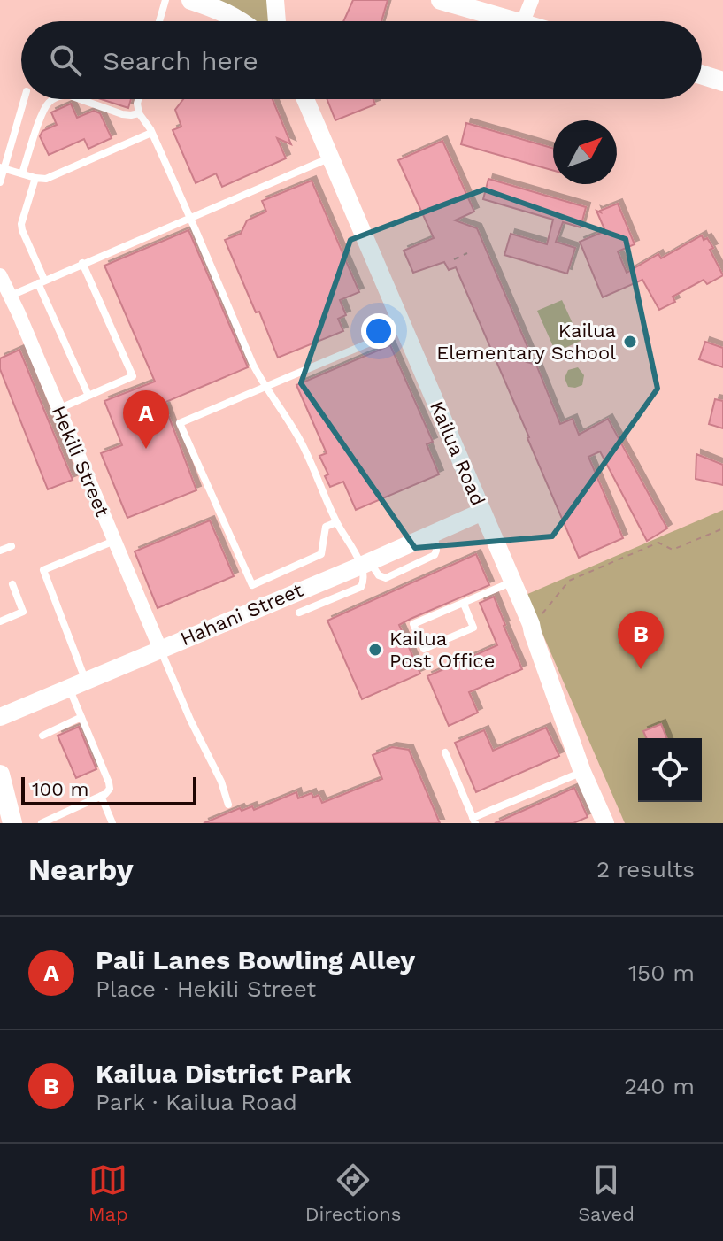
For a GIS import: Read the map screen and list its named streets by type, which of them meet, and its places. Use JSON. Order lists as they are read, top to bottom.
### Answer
{
  "streets": {
    "street": ["Kailua Road", "Hekili Street", "Hahani Street"]
  },
  "crossings": [
    ["Kailua Road", "Hahani Street"],
    ["Hekili Street", "Hahani Street"]
  ],
  "places": ["Kailua Elementary School", "Kailua Post Office"],
  "scale_bar": "100 m",
  "north": "top right",
  "page": {
    "search": "Search here",
    "pins": ["A", "B"],
    "scale": "100 m",
    "heading": ["Nearby", "2 results"],
    "list": [
      {
        "mark": "A",
        "name": "Pali Lanes Bowling Alley",
        "note": "Place · Hekili Street",
        "value": "150 m"
      },
      {
        "mark": "B",
        "name": "Kailua District Park",
        "note": "Park · Kailua Road",
        "value": "240 m"
      }
    ],
    "nav": ["Map", "Directions", "Saved"]
  }
}
